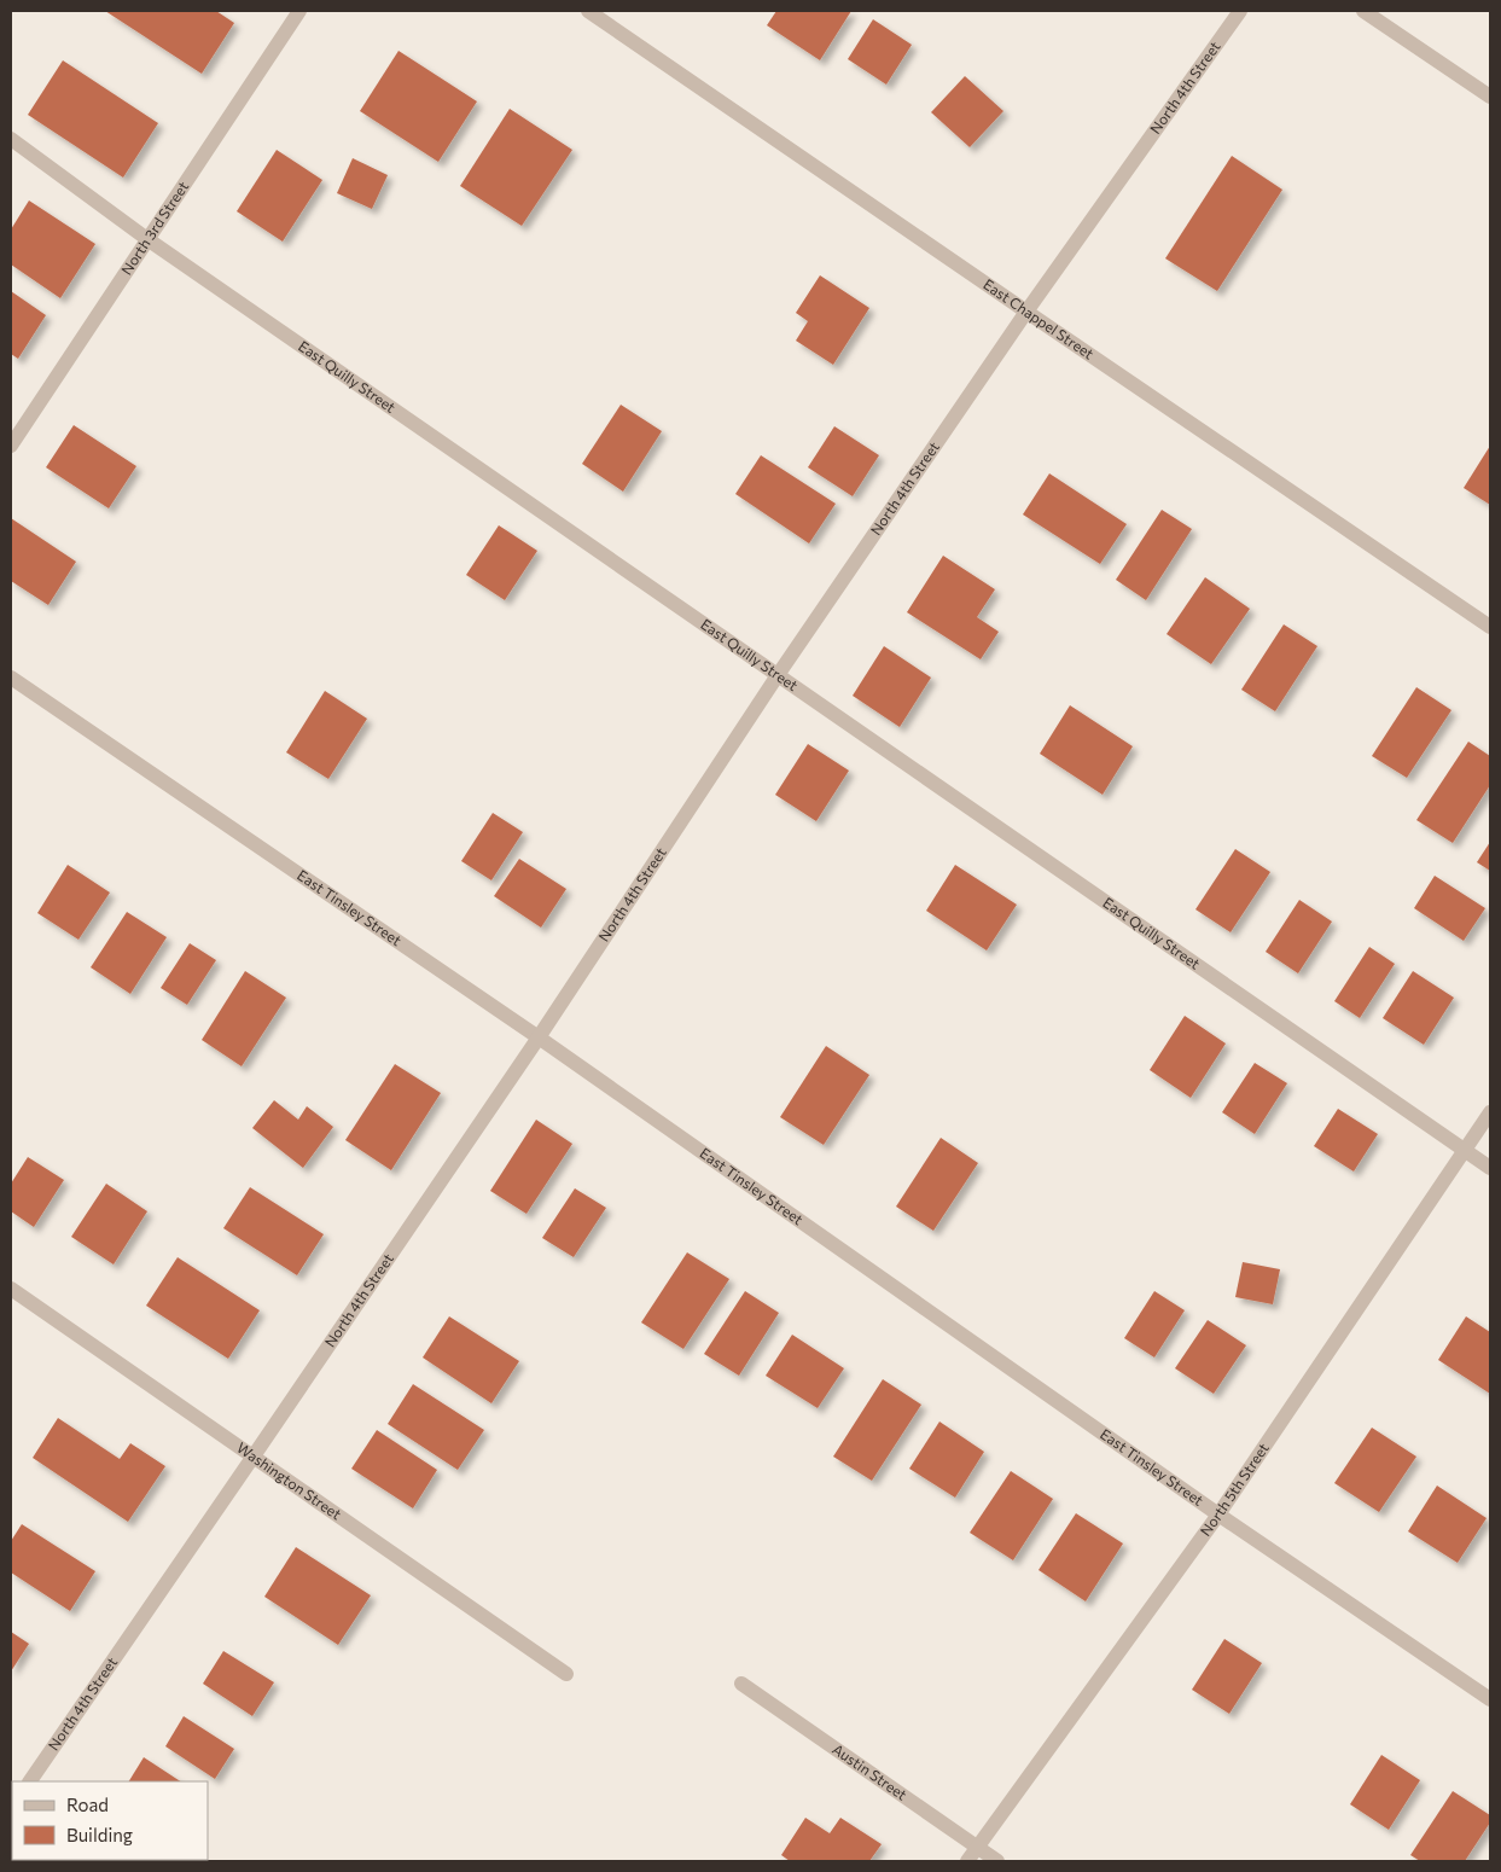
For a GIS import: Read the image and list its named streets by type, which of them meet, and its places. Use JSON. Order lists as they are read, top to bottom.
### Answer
{
  "streets": {
    "street": [
      "North 4th Street",
      "North 3rd Street",
      "East Chappel Street",
      "East Quilly Street",
      "East Tinsley Street",
      "Washington Street",
      "North 5th Street",
      "Austin Street"
    ]
  },
  "crossings": [
    ["North 4th Street", "East Chappel Street"],
    ["North 4th Street", "East Quilly Street"],
    ["North 4th Street", "East Tinsley Street"],
    ["North 4th Street", "Washington Street"],
    ["North 3rd Street", "East Quilly Street"],
    ["East Quilly Street", "North 5th Street"],
    ["East Tinsley Street", "North 5th Street"],
    ["North 5th Street", "Austin Street"]
  ],
  "legend": ["Road", "Building"]
}
